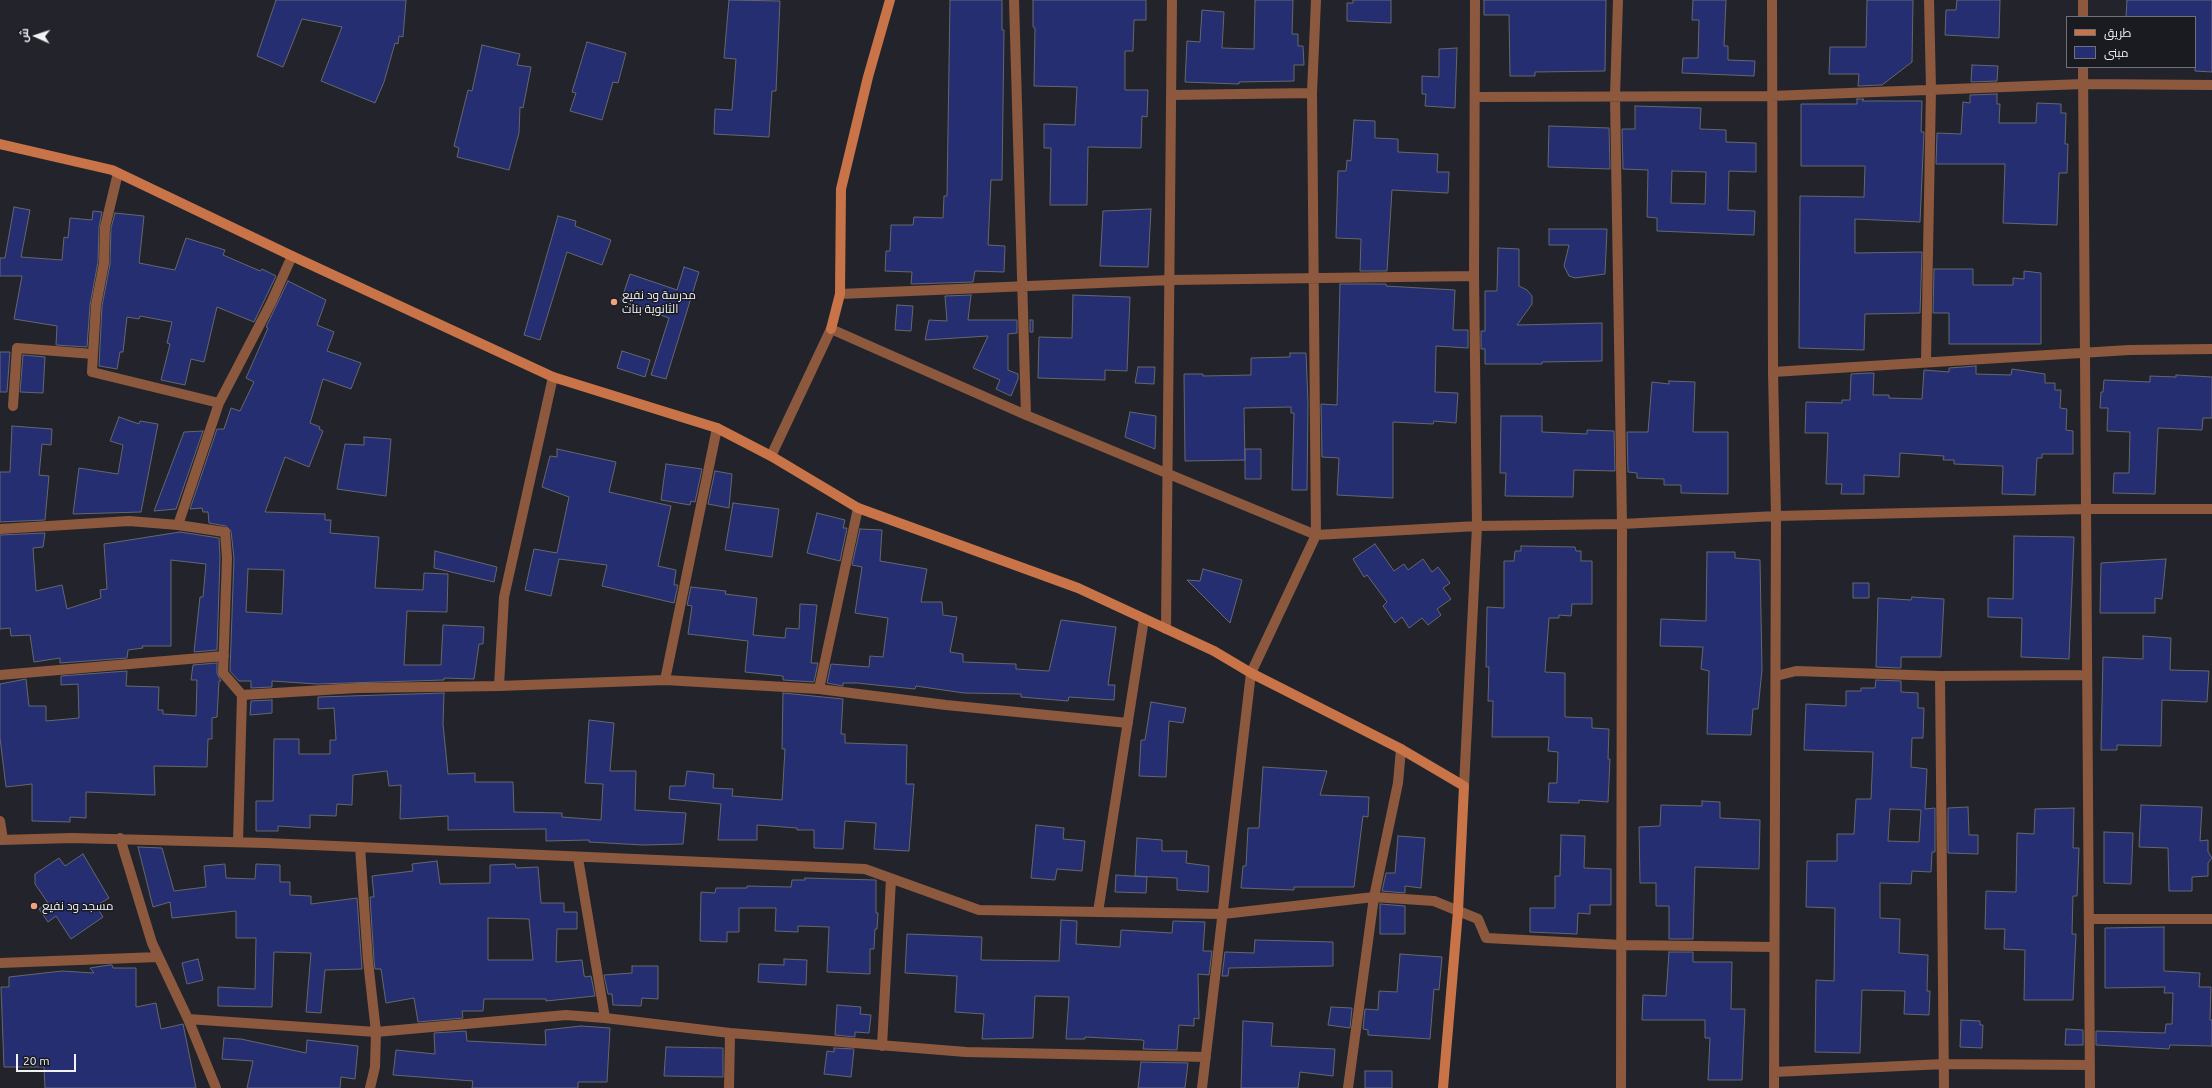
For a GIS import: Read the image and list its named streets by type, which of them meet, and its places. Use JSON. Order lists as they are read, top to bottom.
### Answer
{
  "places": ["مدرسة ود نفيع الثانوية بنات", "مسجد ود نفيع"],
  "legend": ["طريق", "مبنى"],
  "scale_bar": "20 m",
  "north": "left"
}
